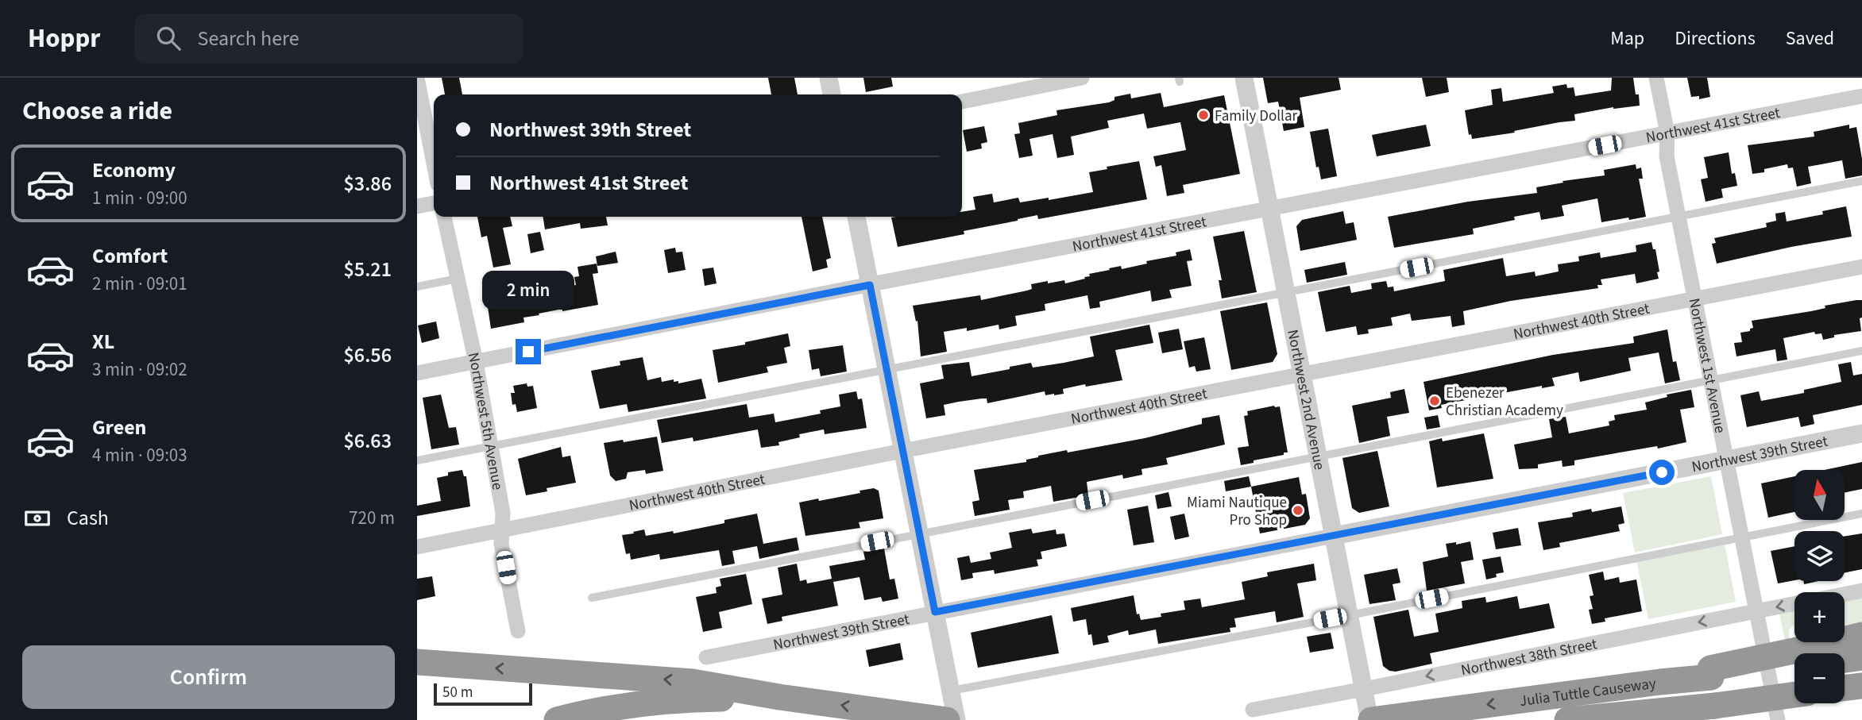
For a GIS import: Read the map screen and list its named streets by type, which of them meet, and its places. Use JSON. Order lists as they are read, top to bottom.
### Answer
{
  "streets": {
    "highway": ["Julia Tuttle Causeway"],
    "street": [
      "Northwest 41st Street",
      "Northwest 40th Street",
      "Northwest 1st Avenue",
      "Northwest 2nd Avenue",
      "Northwest 5th Avenue",
      "Northwest 39th Street",
      "Northwest 38th Street"
    ]
  },
  "crossings": [
    ["Northwest 41st Street", "Northwest 1st Avenue"],
    ["Northwest 41st Street", "Northwest 2nd Avenue"],
    ["Northwest 41st Street", "Northwest 5th Avenue"],
    ["Northwest 40th Street", "Northwest 1st Avenue"],
    ["Northwest 40th Street", "Northwest 2nd Avenue"],
    ["Northwest 40th Street", "Northwest 5th Avenue"],
    ["Northwest 1st Avenue", "Northwest 39th Street"],
    ["Northwest 1st Avenue", "Northwest 38th Street"],
    ["Northwest 2nd Avenue", "Northwest 39th Street"],
    ["Northwest 2nd Avenue", "Northwest 38th Street"],
    ["Northwest 2nd Avenue", "Julia Tuttle Causeway"]
  ],
  "one_way": ["Northwest 38th Street"],
  "places": ["Family Dollar", "Ebenezer Christian Academy", "Miami Nautique Pro Shop"],
  "scale_bar": "50 m",
  "north": "top",
  "page": {
    "header": "Hoppr",
    "search": "Search here",
    "nav": ["Map", "Directions", "Saved"],
    "heading": "Choose a ride",
    "banner": ["Northwest 39th Street", "Northwest 41st Street"],
    "list": [
      {
        "name": "Economy",
        "note": "1 min · 09:00",
        "value": "$3.86"
      },
      {
        "name": "Comfort",
        "note": "2 min · 09:01",
        "value": "$5.21"
      },
      {
        "name": "XL",
        "note": "3 min · 09:02",
        "value": "$6.56"
      },
      {
        "name": "Green",
        "note": "4 min · 09:03",
        "value": "$6.63"
      }
    ],
    "bubble": "2 min",
    "map_buttons": ["+", "−"],
    "pay": ["Cash", "720 m"],
    "buttons": "Confirm",
    "scale": "50 m"
  }
}
